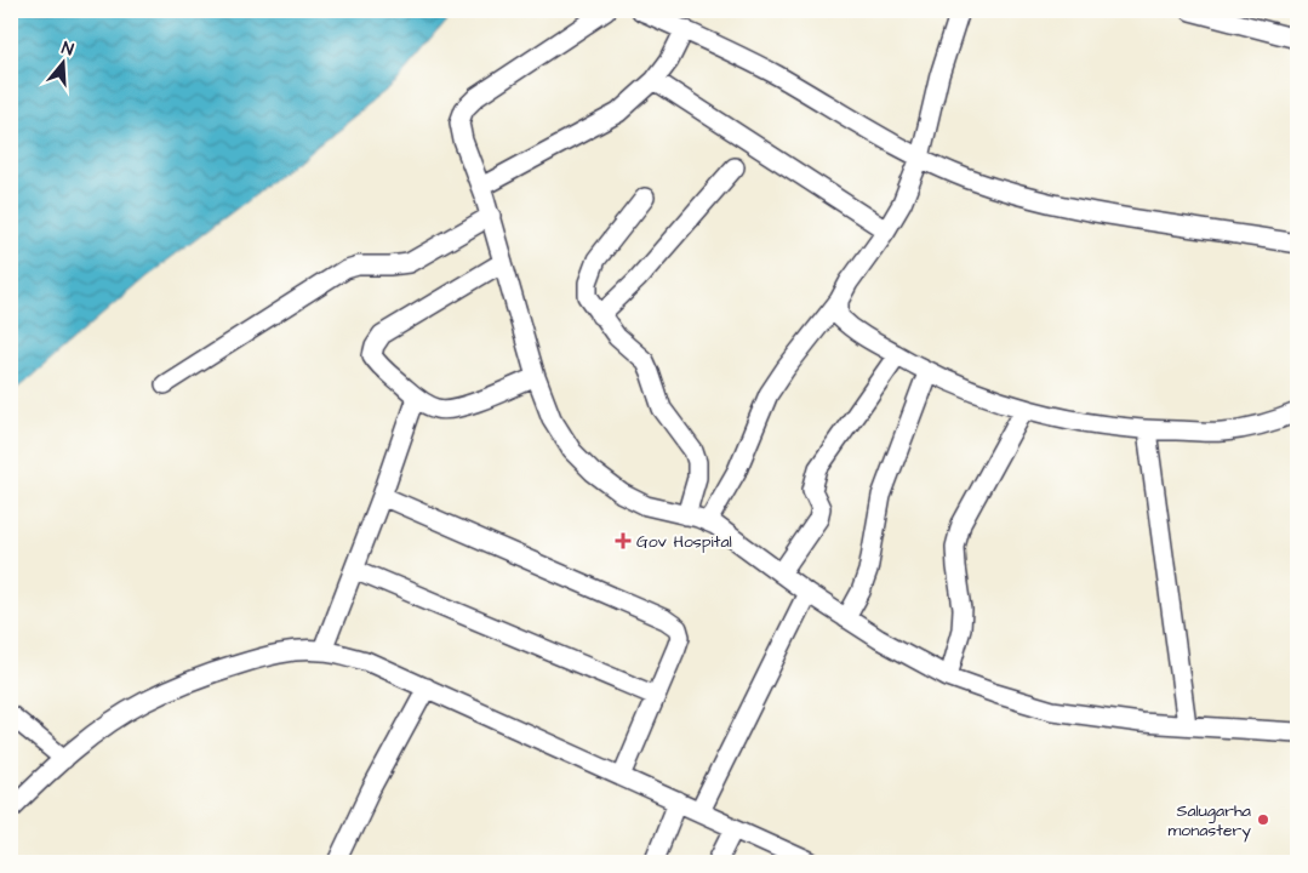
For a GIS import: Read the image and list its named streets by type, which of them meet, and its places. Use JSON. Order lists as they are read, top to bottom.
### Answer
{
  "places": {
    "health": ["Gov Hospital"],
    "other": ["Salugarha monastery"]
  },
  "north": "top"
}
